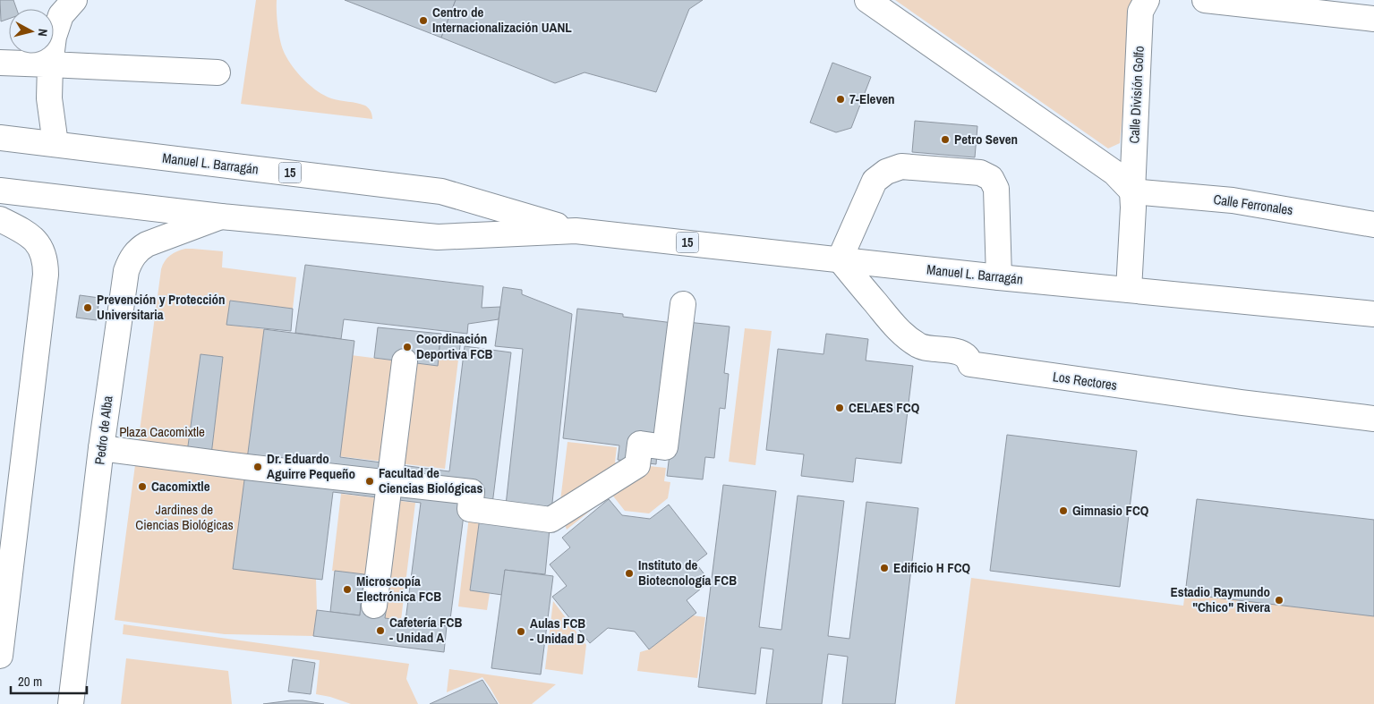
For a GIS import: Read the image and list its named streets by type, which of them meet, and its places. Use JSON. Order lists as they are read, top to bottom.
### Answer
{
  "streets": {
    "main road": [
      "Calle División Golfo",
      "Manuel L. Barragán",
      "15",
      "Calle Ferronales",
      "Los Rectores",
      "Pedro de Alba"
    ]
  },
  "crossings": [
    ["Calle División Golfo", "Manuel L. Barragán"],
    ["Calle División Golfo", "Calle Ferronales"],
    ["Manuel L. Barragán", "Los Rectores"],
    ["Manuel L. Barragán", "Pedro de Alba"]
  ],
  "parks": ["Plaza Cacomixtle", "Jardines de Ciencias Biológicas"],
  "places": [
    "Centro de Internacionalización UANL",
    "7-Eleven",
    "Petro Seven",
    "Prevención y Protección Universitaria",
    "Coordinación Deportiva FCB",
    "CELAES FCQ",
    "Dr. Eduardo Aguirre Pequeño",
    "Facultad de Ciencias Biológicas",
    "Cacomixtle",
    "Gimnasio FCQ",
    "Edificio H FCQ",
    "Instituto de Biotecnología FCB",
    "Microscopía Electrónica FCB",
    "Estadio Raymundo \"Chico\" Rivera",
    "Cafetería FCB - Unidad A",
    "Aulas FCB - Unidad D"
  ],
  "scale_bar": "20 m",
  "north": "right"
}
